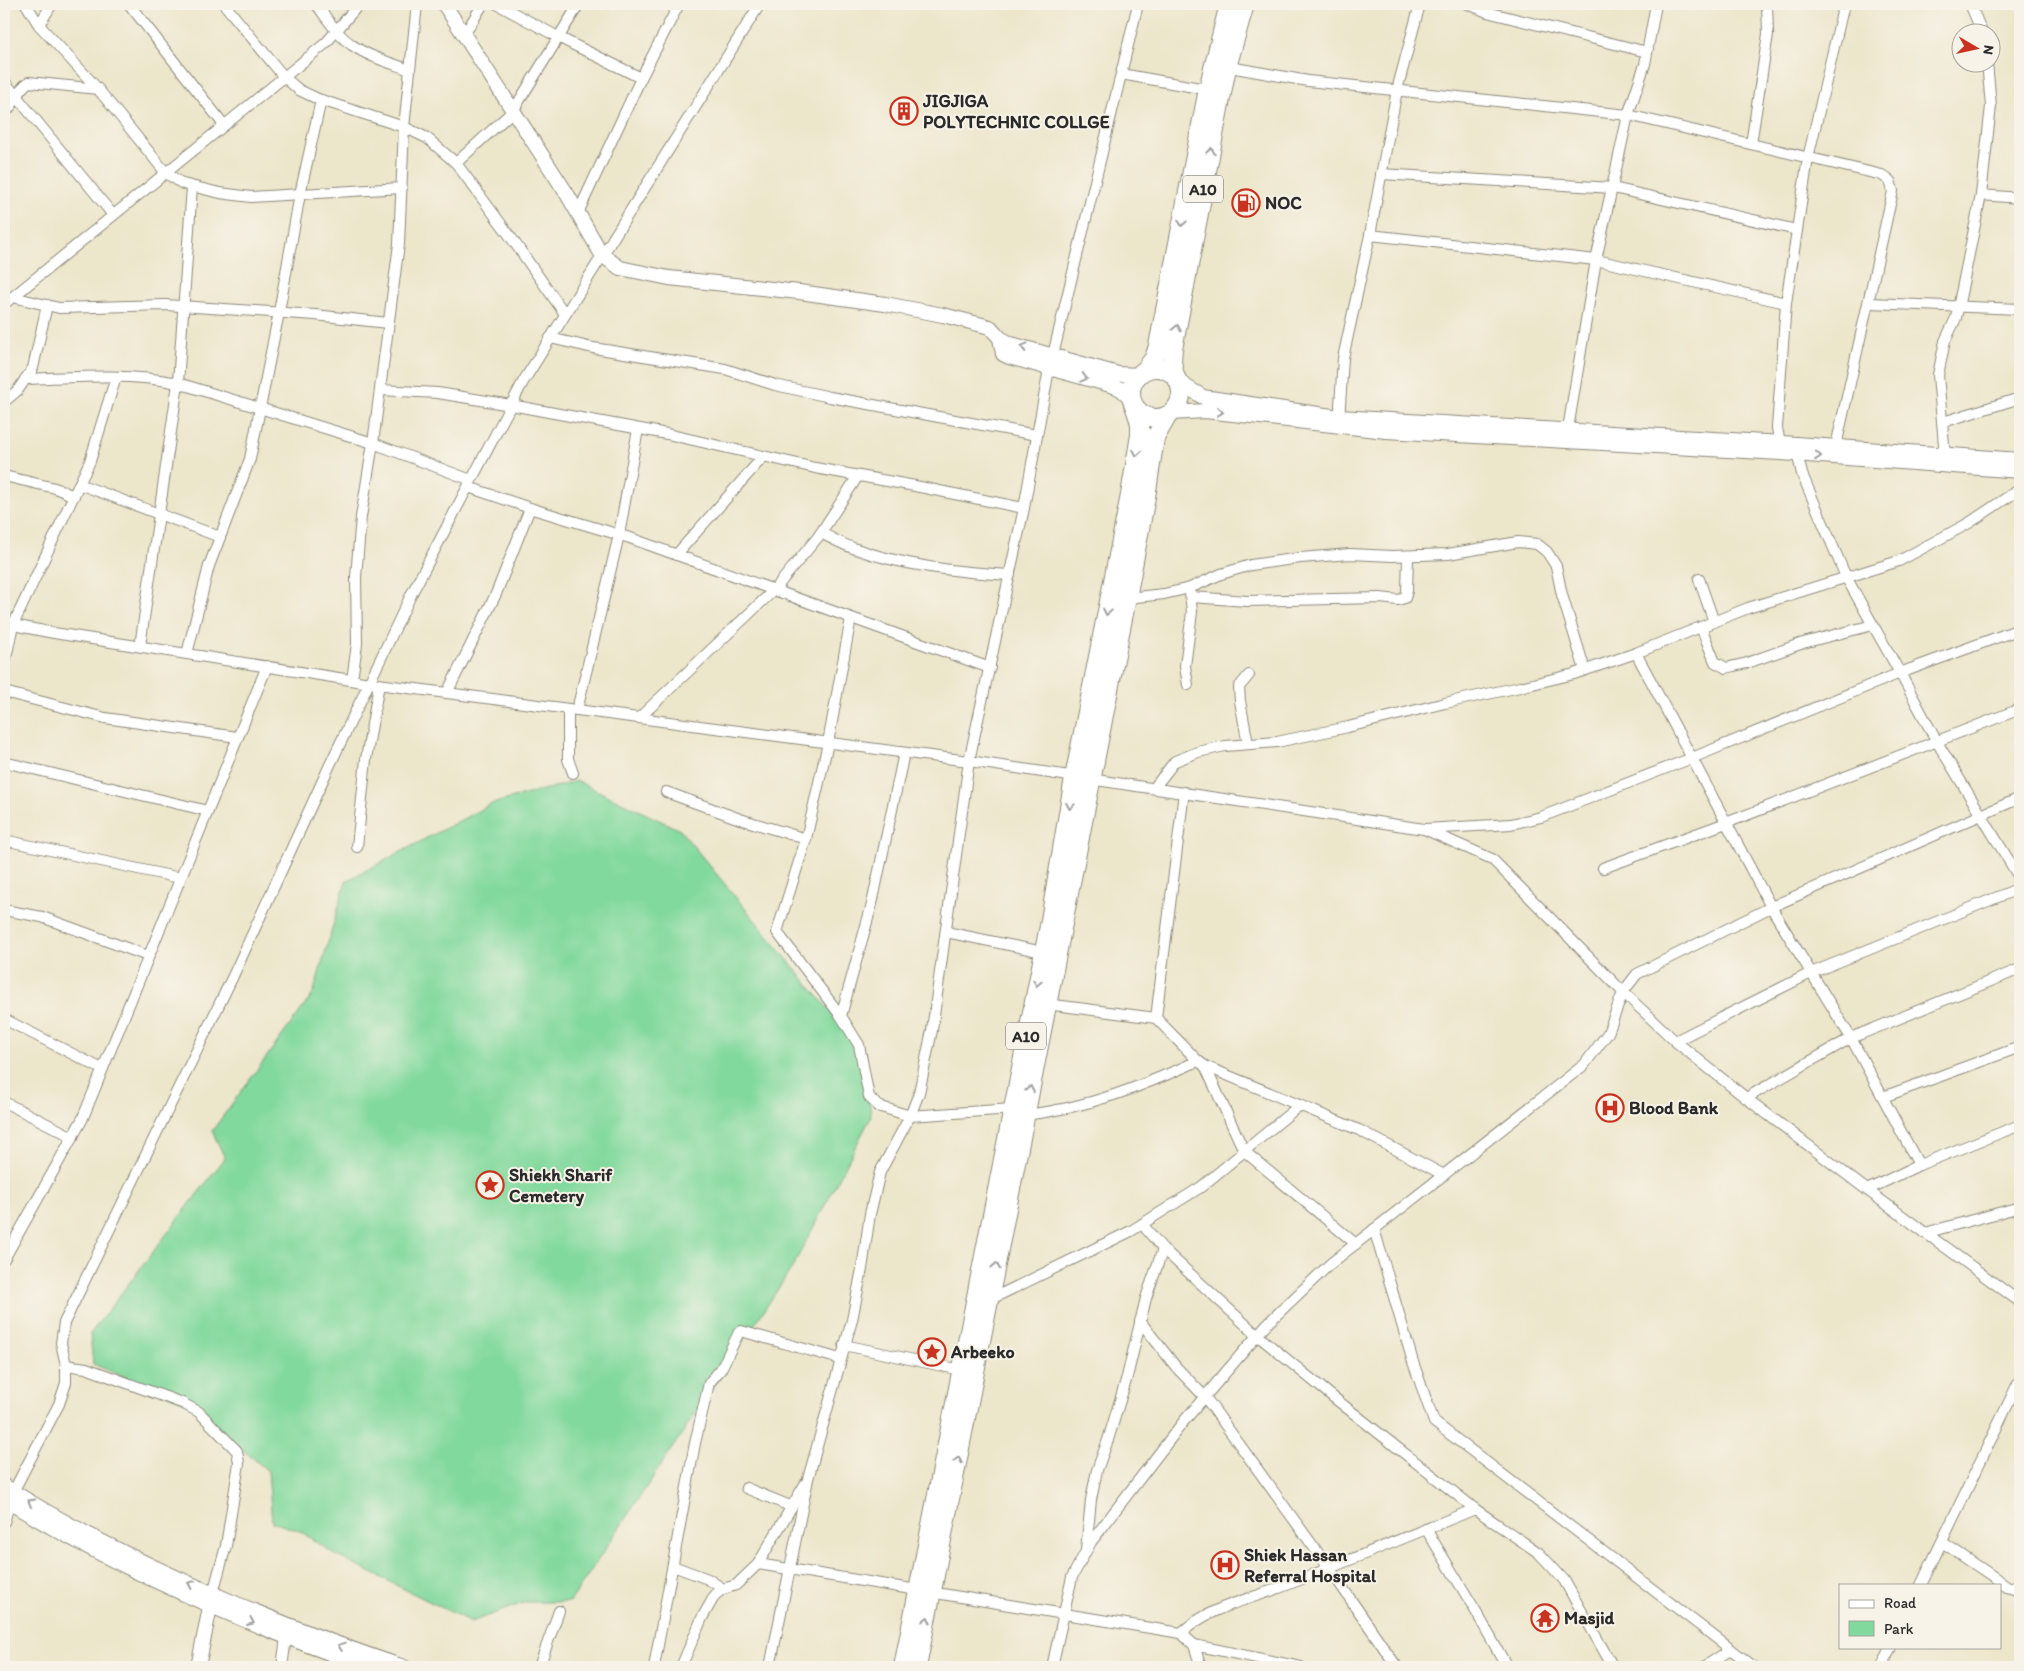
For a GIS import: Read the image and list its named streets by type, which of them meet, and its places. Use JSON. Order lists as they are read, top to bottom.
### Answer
{
  "streets": {
    "highway": ["A10"]
  },
  "places": {
    "building": ["JIGJIGA POLYTECHNIC COLLGE"],
    "fuel station": ["NOC"],
    "hospital": ["Blood Bank", "Shiek Hassan Referral Hospital"],
    "place": ["Shiekh Sharif Cemetery", "Arbeeko"],
    "temple": ["Masjid"]
  },
  "legend": ["Road", "Park"],
  "north": "right"
}
